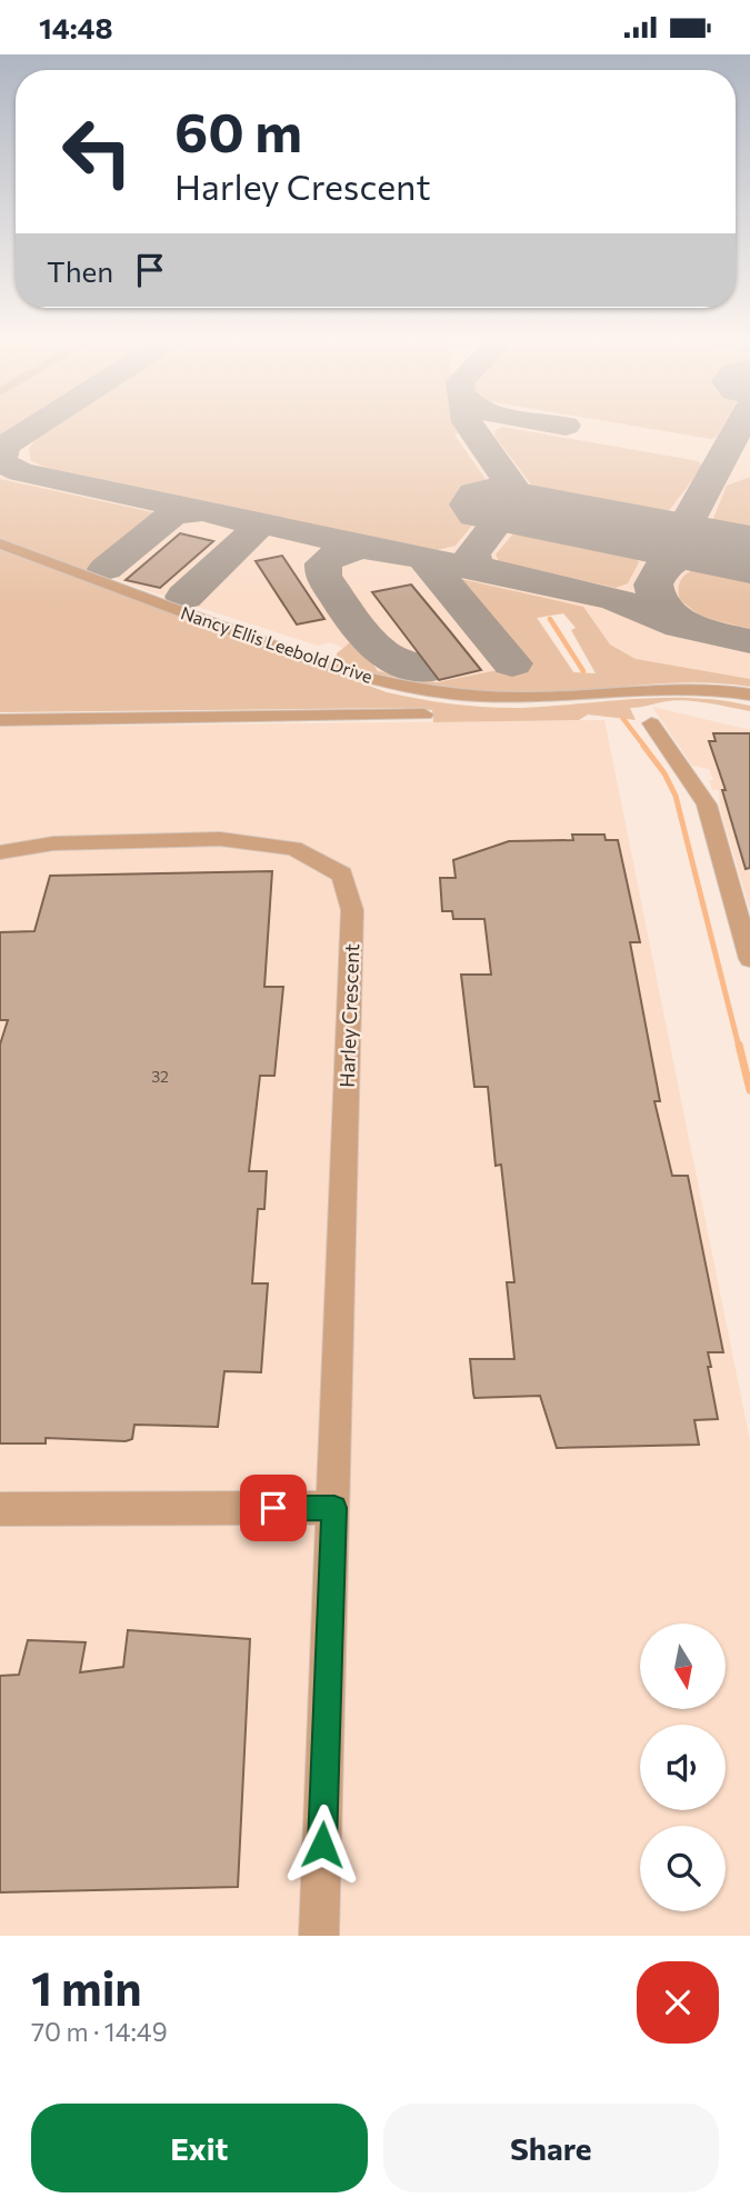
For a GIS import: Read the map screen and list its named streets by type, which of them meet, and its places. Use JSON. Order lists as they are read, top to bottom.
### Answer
{
  "streets": {
    "street": ["Nancy Ellis Leebold Drive", "Harley Crescent"]
  },
  "house_numbers": ["32"],
  "north": "bottom",
  "page": {
    "status": "14:48",
    "turn": ["60 m", "Harley Crescent"],
    "then": "Then",
    "heading": ["1 min", "70 m · 14:49"],
    "buttons": ["Exit", "Share"]
  }
}
